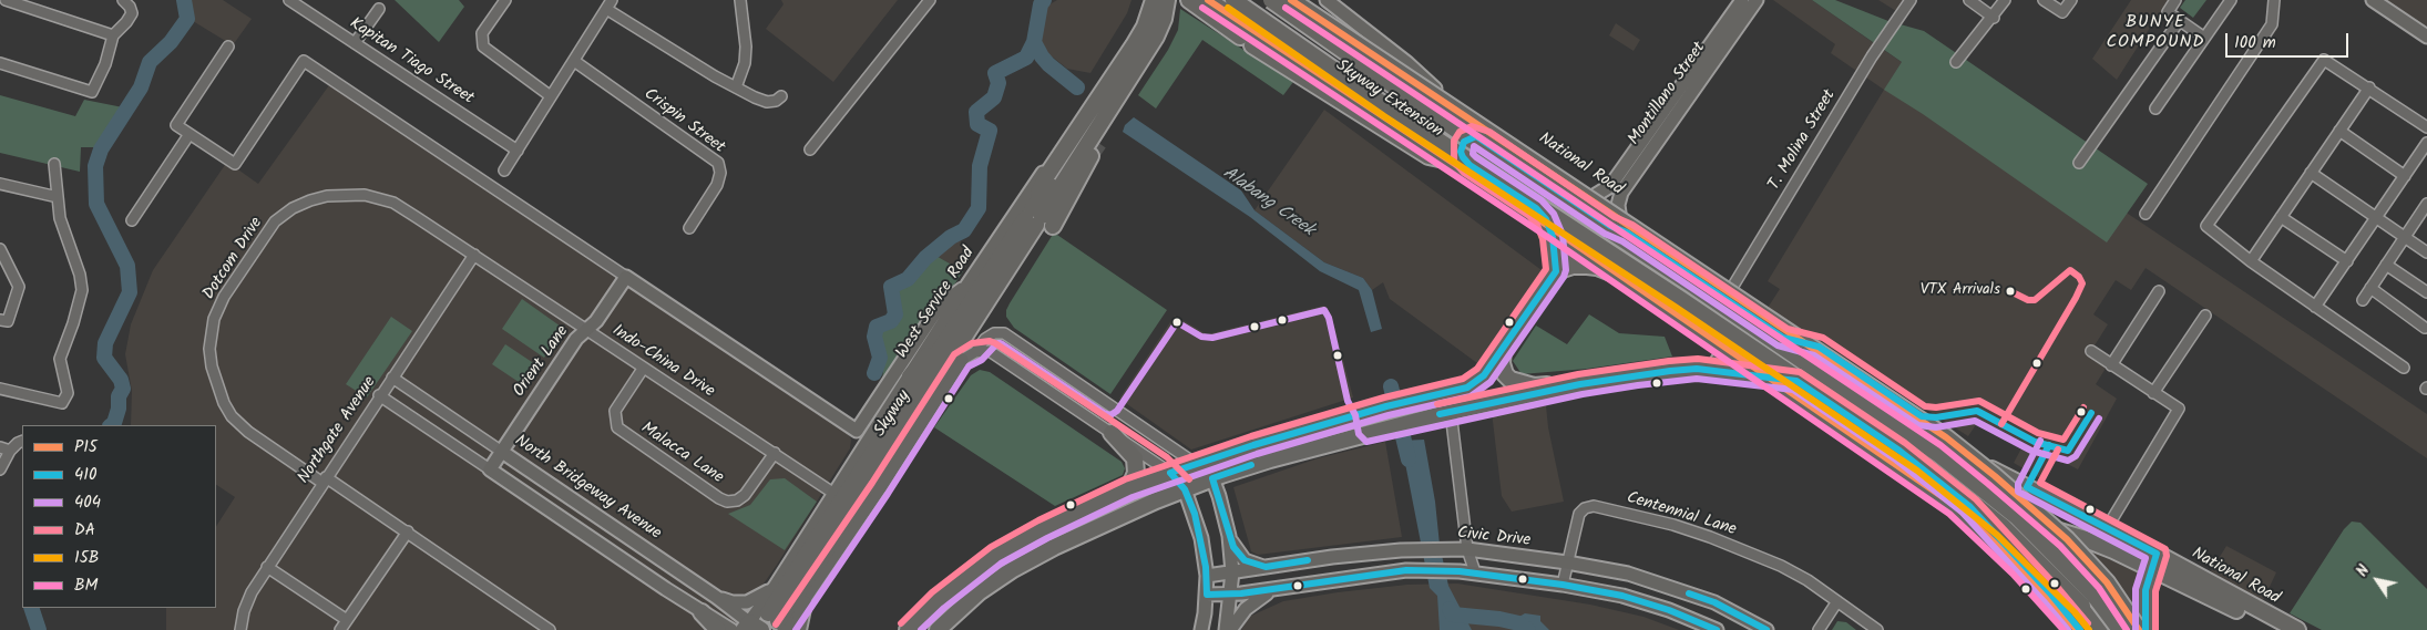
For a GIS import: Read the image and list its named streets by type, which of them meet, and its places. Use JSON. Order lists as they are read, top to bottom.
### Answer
{
  "streets": {
    "highway": ["Skyway Extension", "National Road", "Skyway"],
    "main road": [
      "Montillano Street",
      "West Service Road",
      "Orient Lane",
      "North Bridgeway Avenue",
      "Civic Drive"
    ],
    "street": [
      "Kapitan Tiago Street",
      "Crispin Street",
      "T. Molina Street",
      "Dotcom Drive",
      "Indo-China Drive",
      "Northgate Avenue",
      "Malacca Lane",
      "Centennial Lane"
    ]
  },
  "crossings": [
    ["Montillano Street", "National Road"],
    ["T. Molina Street", "National Road"],
    ["Dotcom Drive", "Indo-China Drive"],
    ["Dotcom Drive", "Northgate Avenue"],
    ["West Service Road", "Indo-China Drive"],
    ["West Service Road", "North Bridgeway Avenue"],
    ["Orient Lane", "Indo-China Drive"],
    ["Orient Lane", "North Bridgeway Avenue"],
    ["Indo-China Drive", "Northgate Avenue"],
    ["Indo-China Drive", "Malacca Lane"],
    ["Northgate Avenue", "North Bridgeway Avenue"],
    ["Centennial Lane", "Civic Drive"]
  ],
  "districts": ["BUNYE COMPOUND"],
  "water": ["Alabang Creek"],
  "places": ["VTX Arrivals"],
  "lines": [
    "transit line P15",
    "transit line 15B",
    "transit line BM",
    "transit line DA",
    "transit line 410",
    "transit line 404"
  ],
  "legend": [
    "P15",
    "410",
    "404",
    "DA",
    "15B",
    "BM"
  ],
  "scale_bar": "100 m",
  "north": "top left"
}
